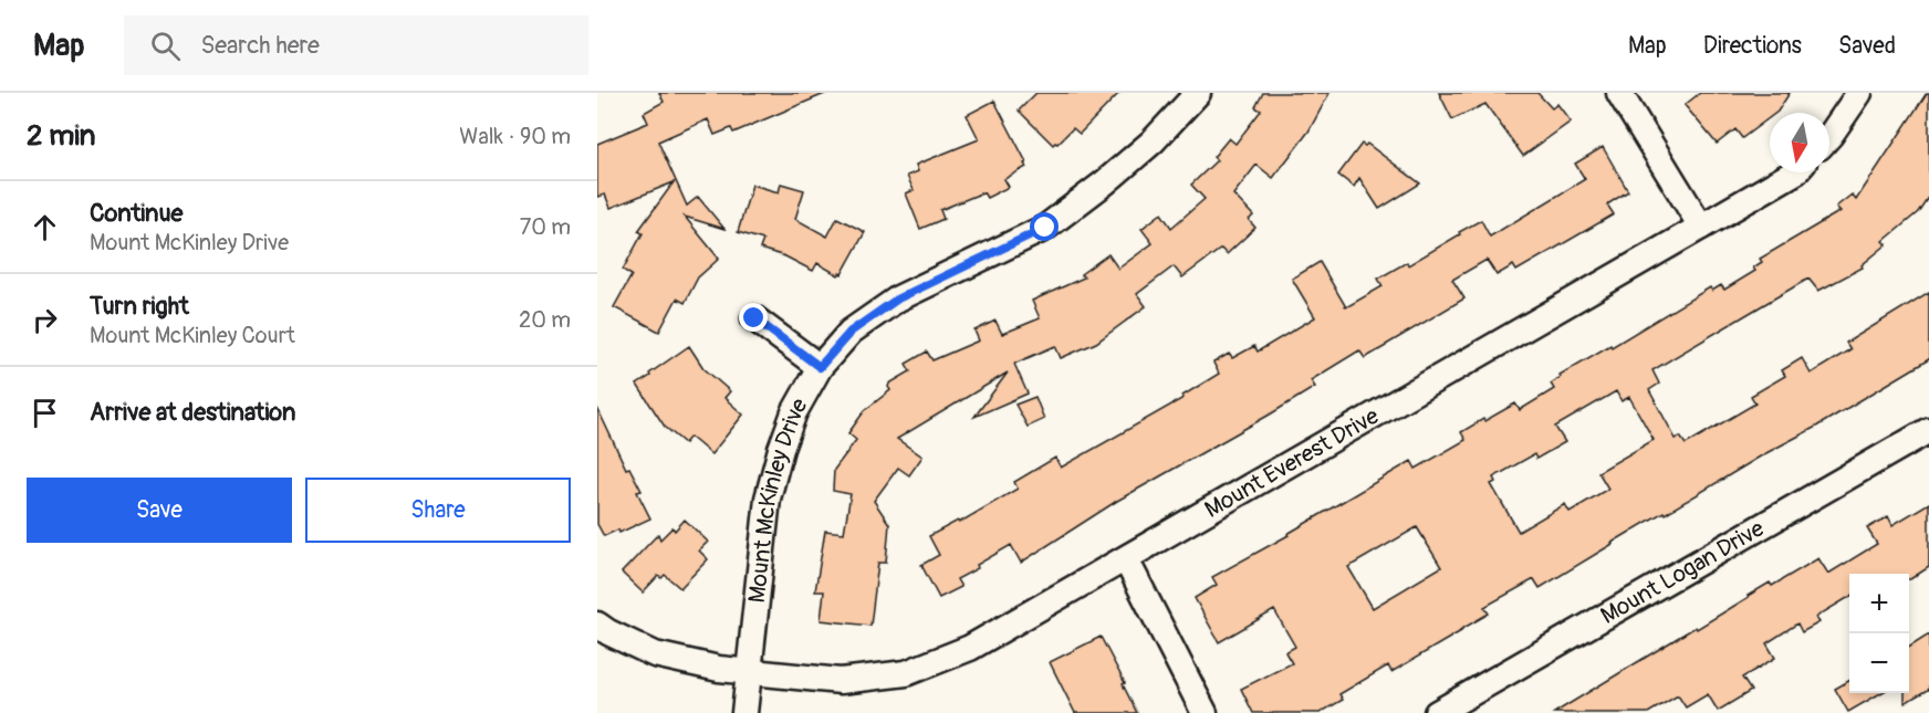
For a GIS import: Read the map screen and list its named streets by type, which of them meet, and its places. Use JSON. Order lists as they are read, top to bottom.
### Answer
{
  "streets": {
    "street": ["Mount Everest Drive", "Mount McKinley Drive", "Mount Logan Drive"]
  },
  "crossings": [
    ["Mount Everest Drive", "Mount McKinley Drive"]
  ],
  "north": "bottom",
  "page": {
    "header": "Map",
    "search": "Search here",
    "nav": ["Map", "Directions", "Saved"],
    "heading": ["2 min", "Walk · 90 m"],
    "list": [
      ["Continue", "Mount McKinley Drive", "70 m"],
      ["Turn right", "Mount McKinley Court", "20 m"],
      "Arrive at destination"
    ],
    "buttons": ["Save", "Share"],
    "map_buttons": ["+", "−"]
  }
}
